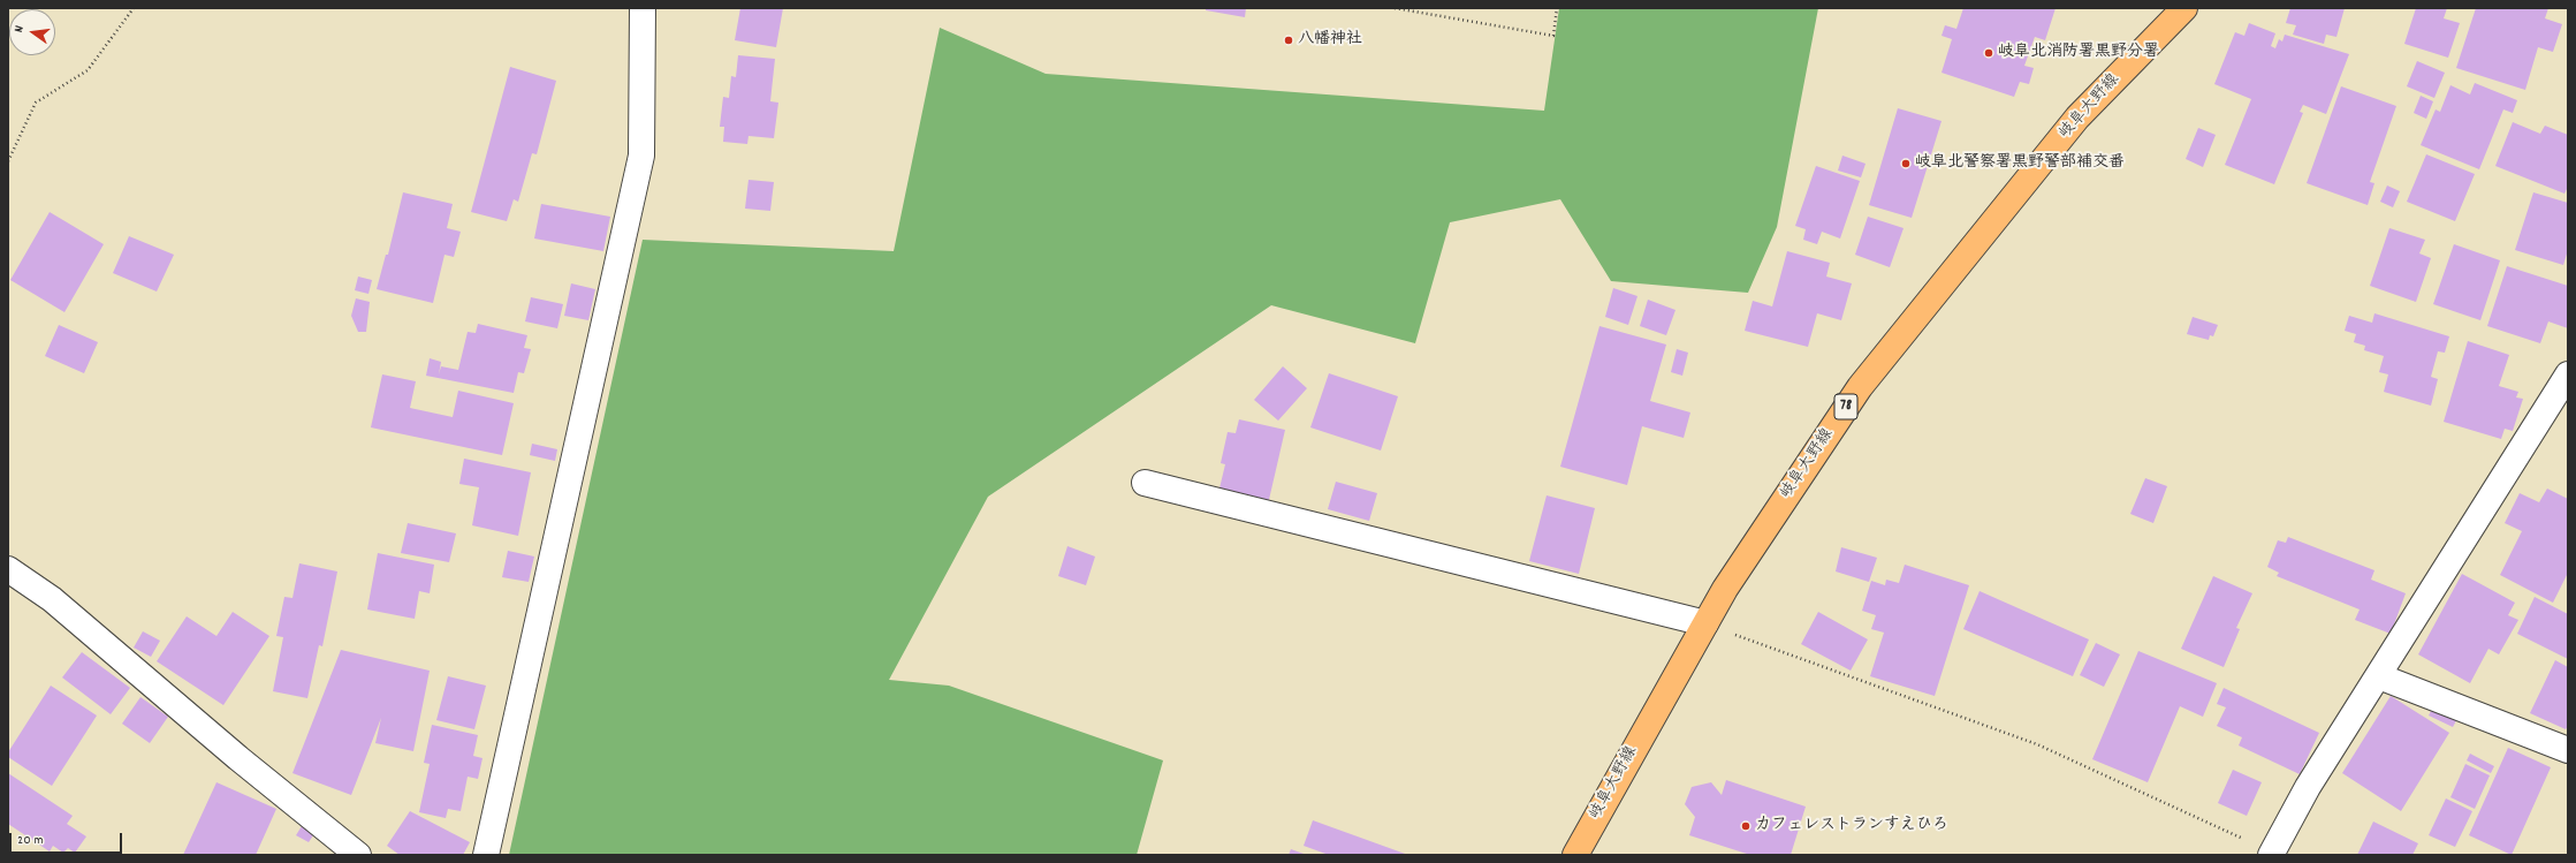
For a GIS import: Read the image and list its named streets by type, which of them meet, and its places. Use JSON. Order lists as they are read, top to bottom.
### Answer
{
  "streets": {
    "main road": ["岐阜大野線", "78"]
  },
  "places": [
    "八幡神社",
    "岐阜北消防署黒野分署",
    "岐阜北警察署黒野警部補交番",
    "カフェレストランすえひろ"
  ],
  "scale_bar": "20 m",
  "north": "left"
}
